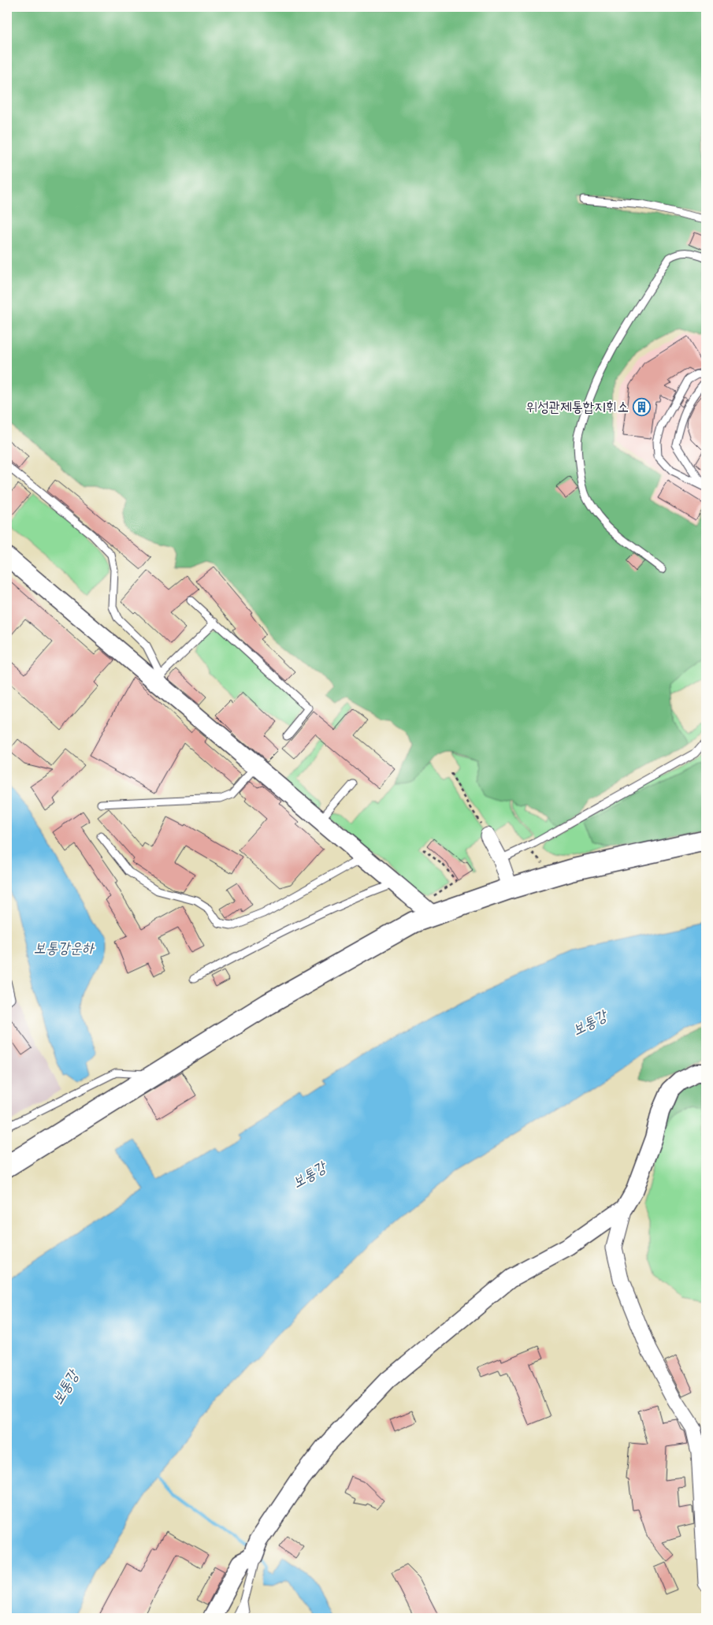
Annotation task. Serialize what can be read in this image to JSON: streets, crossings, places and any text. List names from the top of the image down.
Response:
{
  "water": ["보통강운하", "보통강"],
  "places": {
    "building": ["위성관제통합지휘소"]
  }
}
